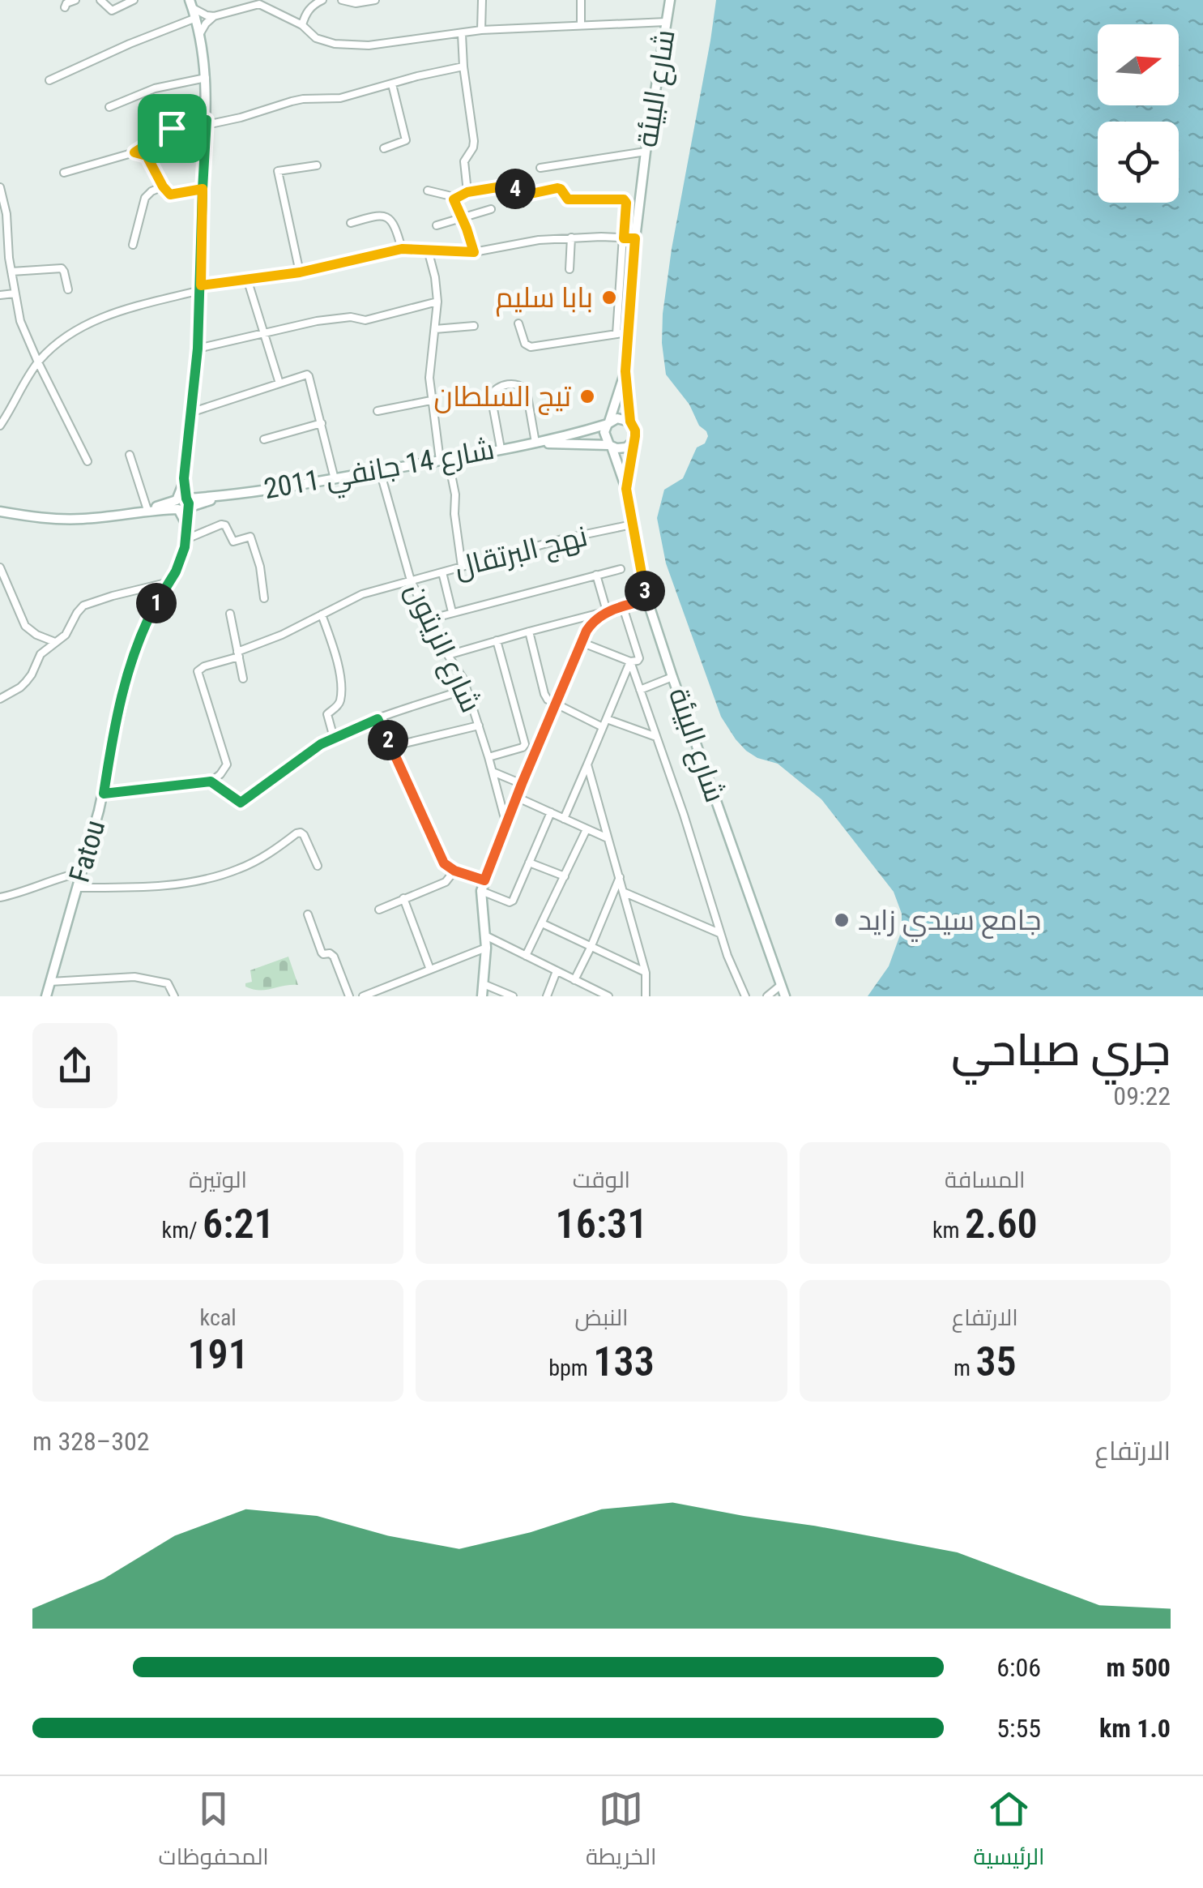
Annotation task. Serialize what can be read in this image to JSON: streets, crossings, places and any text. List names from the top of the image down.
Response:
{
  "streets": {
    "main road": ["شارع البيئة", "شارع 14 جانفي 2011", "Fatou"],
    "street": ["نهج البرتقال", "شارع الزيتون"]
  },
  "crossings": [
    ["شارع البيئة", "شارع 14 جانفي 2011"],
    ["شارع البيئة", "نهج البرتقال"],
    ["شارع 14 جانفي 2011", "شارع الزيتون"],
    ["شارع 14 جانفي 2011", "Fatou"],
    ["نهج البرتقال", "شارع الزيتون"]
  ],
  "places": ["بابا سليم", "تيج السلطان", "جامع سيدي زايد"],
  "north": "right",
  "page": {
    "pins": [
      "4",
      "3",
      "1",
      "2"
    ],
    "heading": ["جري صباحي", "09:22"],
    "stats": [
      ["المسافة", "2.60 km"],
      ["الوقت", "16:31"],
      ["الوتيرة", "6:21 /km"],
      ["الارتفاع", "35 m"],
      ["النبض", "133 bpm"],
      ["kcal", "191"]
    ],
    "chart": ["الارتفاع", "302–328 m"],
    "list": [
      {
        "name": "500 m",
        "note": "6:06"
      },
      {
        "name": "1.0 km",
        "note": "5:55"
      }
    ],
    "tabs": ["الرئيسية", "الخريطة", "المحفوظات"]
  }
}
